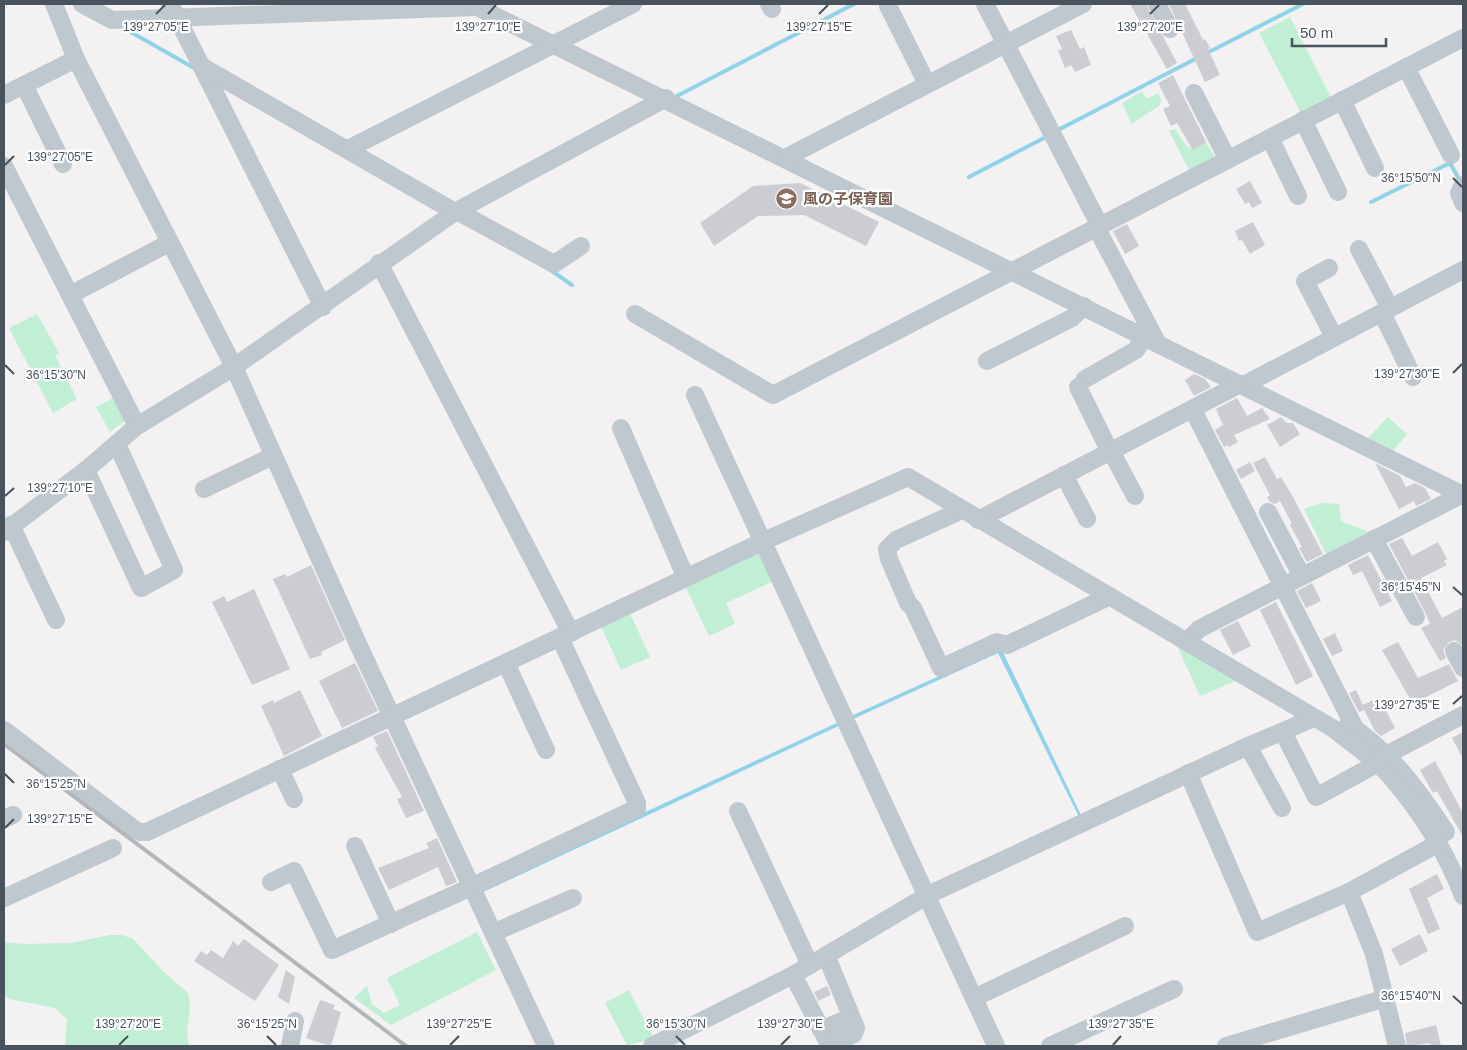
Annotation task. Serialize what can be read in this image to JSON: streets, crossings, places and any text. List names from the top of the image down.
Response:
{
  "places": {
    "school or university": ["風の子保育園"]
  },
  "scale_bar": "50 m",
  "coordinates": [
    "139°27'05\"E",
    "139°27'10\"E",
    "139°27'15\"E",
    "139°27'20\"E",
    "36°15'50\"N",
    "139°27'30\"E",
    "36°15'30\"N",
    "36°15'45\"N",
    "139°27'35\"E",
    "36°15'25\"N",
    "36°15'40\"N",
    "139°27'25\"E"
  ]
}
